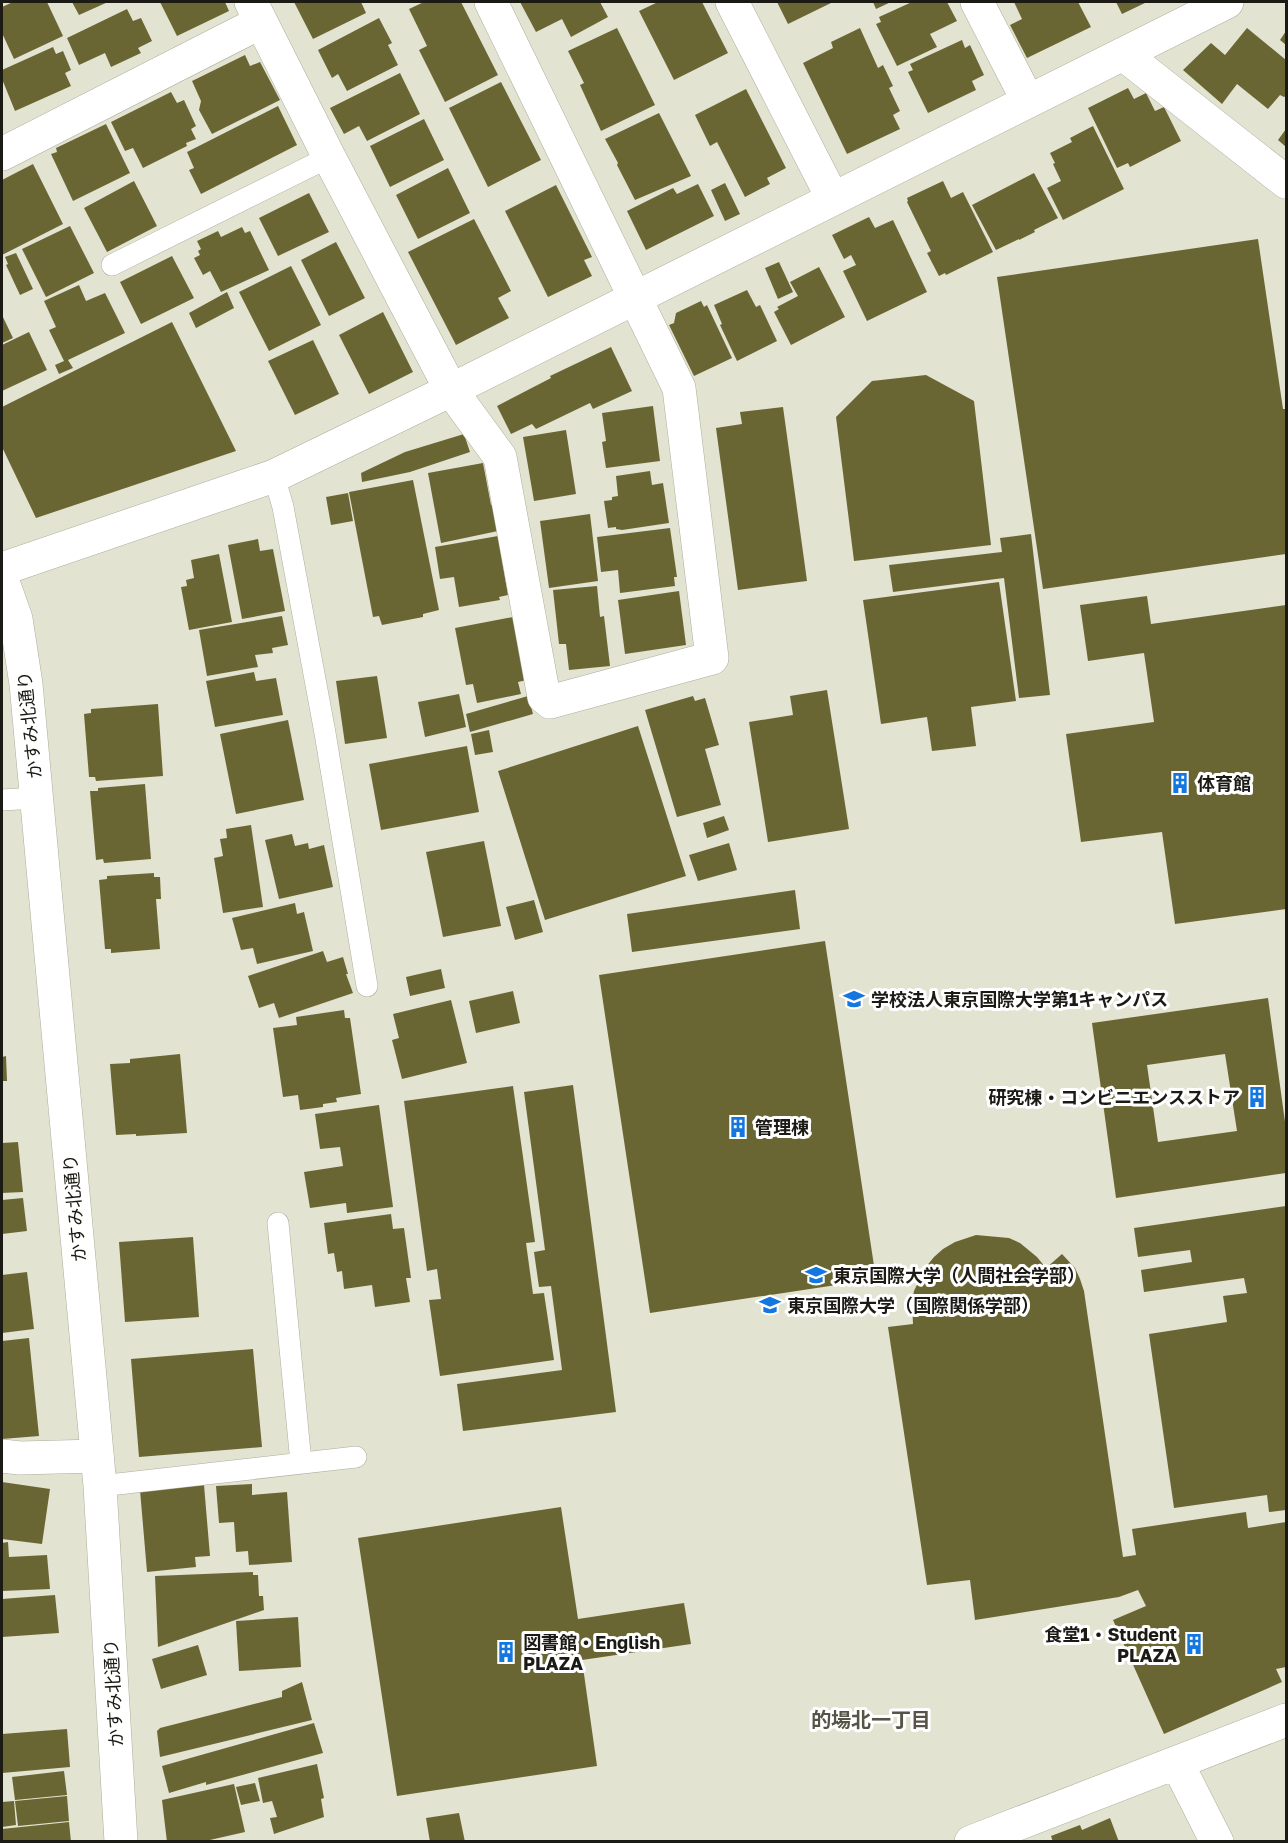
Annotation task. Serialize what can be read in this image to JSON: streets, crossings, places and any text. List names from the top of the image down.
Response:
{
  "streets": {
    "street": ["かすみ北通り"]
  },
  "districts": ["的場北一丁目"],
  "places": {
    "building": [
      "体育館",
      "研究棟・コンビニエンスストア",
      "管理棟",
      "食堂1・Student PLAZA",
      "図書館・English PLAZA"
    ],
    "school or university": ["学校法人東京国際大学第1キャンパス", "東京国際大学（人間社会学部）", "東京国際大学（国際関係学部）"]
  }
}
